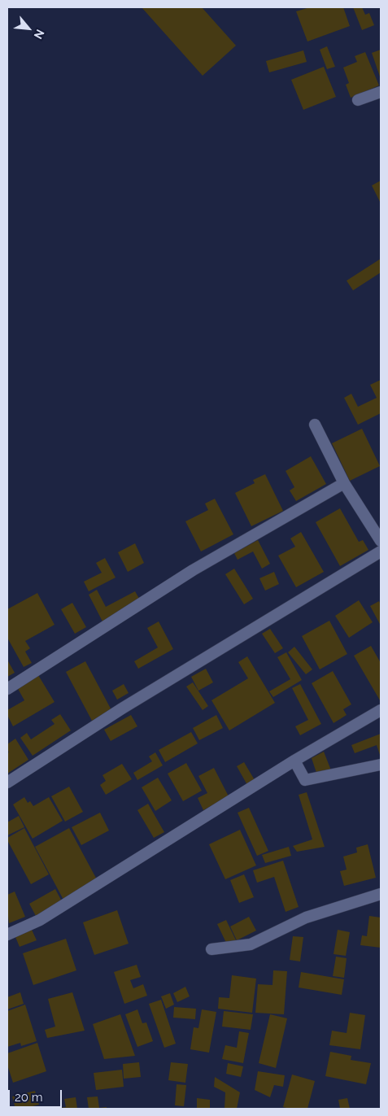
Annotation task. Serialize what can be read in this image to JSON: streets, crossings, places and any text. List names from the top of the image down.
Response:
{
  "scale_bar": "20 m",
  "north": "bottom right"
}
